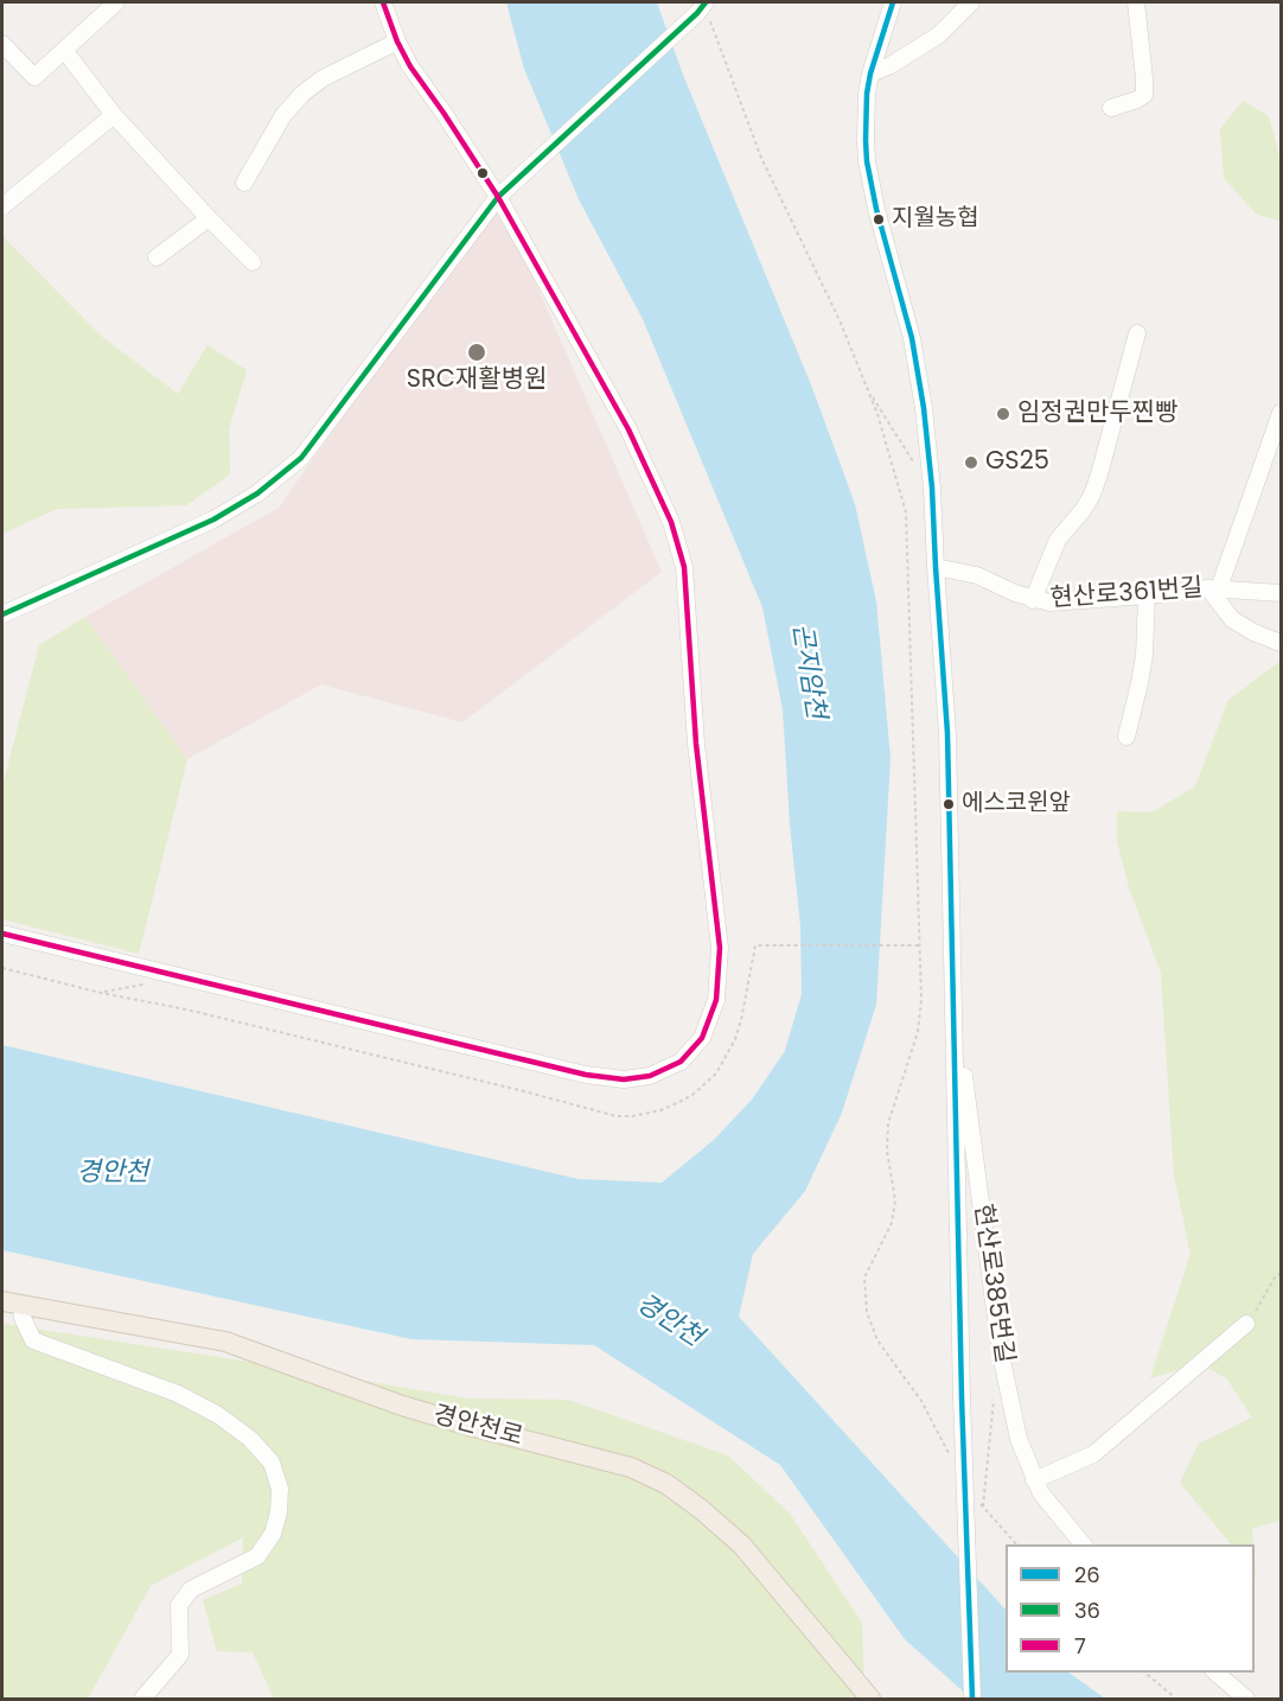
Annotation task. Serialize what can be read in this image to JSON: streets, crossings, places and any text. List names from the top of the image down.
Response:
{
  "streets": {
    "main road": ["경안천로"],
    "street": ["현산로361번길", "현산로385번길"]
  },
  "water": ["곤지암천", "경안천"],
  "places": [
    "지월농협",
    "SRC재활병원",
    "임정권만두찐빵",
    "GS25",
    "에스코윈앞"
  ],
  "lines": ["transit line 26", "transit line 36", "transit line 7"],
  "legend": ["26", "36", "7"]
}
